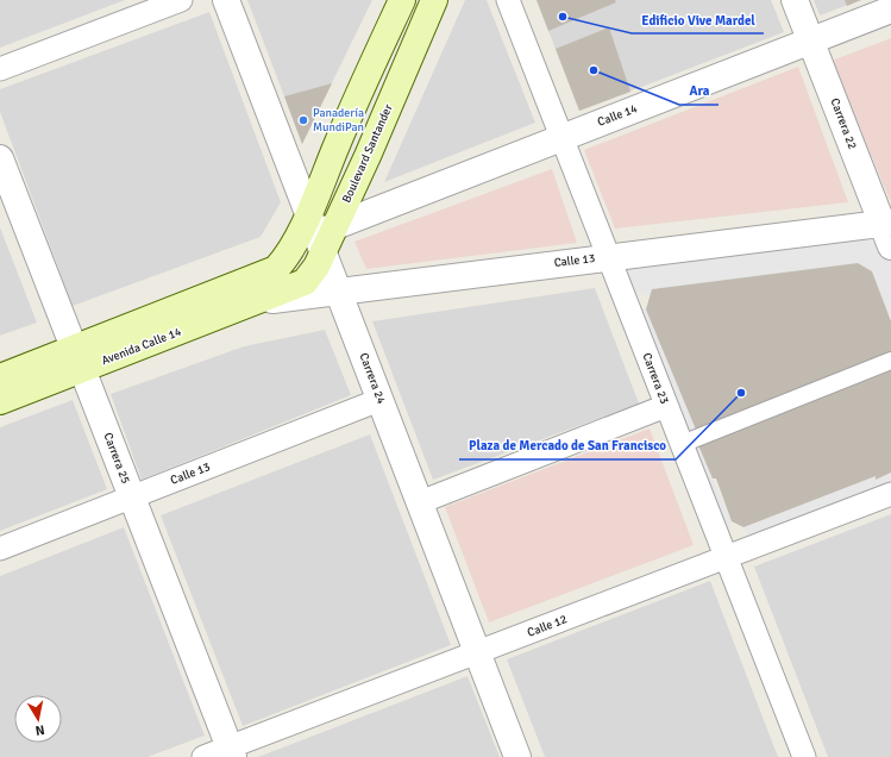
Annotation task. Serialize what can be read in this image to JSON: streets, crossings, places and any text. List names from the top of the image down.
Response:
{
  "streets": {
    "main road": ["Boulevard Santander", "Avenida Calle 14"],
    "street": [
      "Calle 14",
      "Carrera 22",
      "Calle 13",
      "Carrera 24",
      "Carrera 23",
      "Carrera 25",
      "Calle 12"
    ]
  },
  "crossings": [
    ["Calle 14", "Carrera 22"],
    ["Calle 14", "Boulevard Santander"],
    ["Calle 14", "Carrera 24"],
    ["Calle 14", "Carrera 23"],
    ["Carrera 22", "Calle 13"],
    ["Boulevard Santander", "Avenida Calle 14"],
    ["Boulevard Santander", "Carrera 24"],
    ["Calle 13", "Avenida Calle 14"],
    ["Calle 13", "Carrera 24"],
    ["Calle 13", "Carrera 23"],
    ["Calle 13", "Carrera 25"],
    ["Avenida Calle 14", "Carrera 25"],
    ["Carrera 24", "Calle 12"],
    ["Carrera 23", "Calle 12"],
    ["Carrera 25", "Calle 12"]
  ],
  "places": [
    "Edificio Vive Mardel",
    "Ara",
    "Panadería MundiPan",
    "Plaza de Mercado de San Francisco"
  ],
  "north": "bottom"
}
